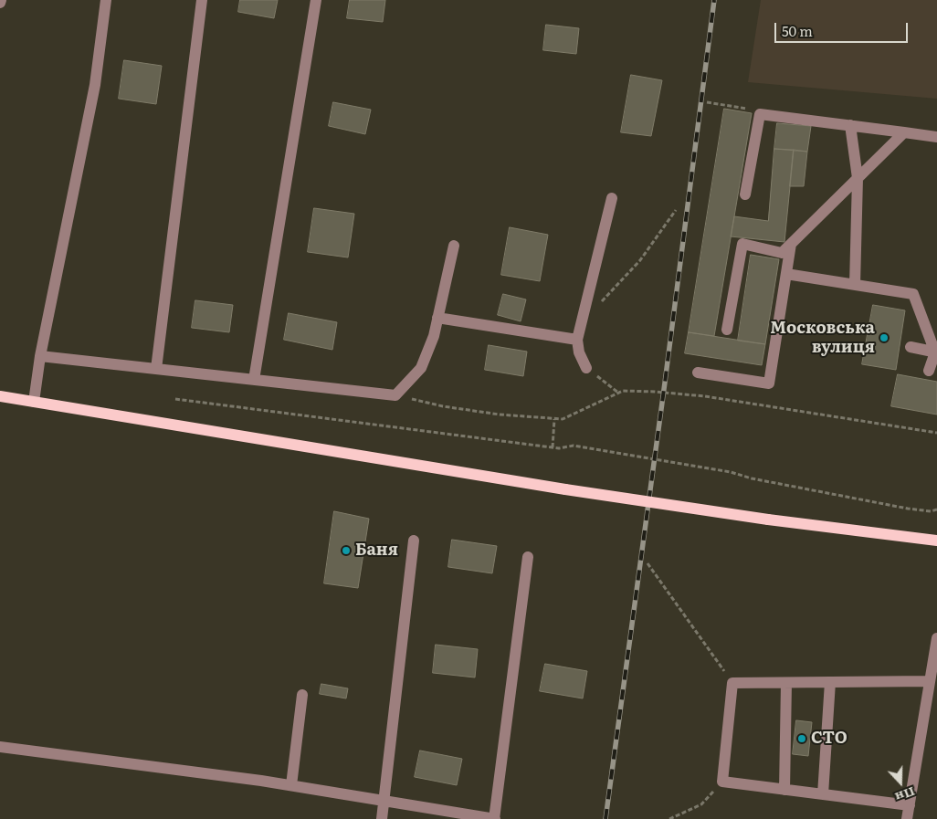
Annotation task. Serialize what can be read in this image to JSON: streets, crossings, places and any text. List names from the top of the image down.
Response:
{
  "places": ["Московська вулиця", "Баня", "СТО"],
  "scale_bar": "50 m",
  "north": "bottom"
}
